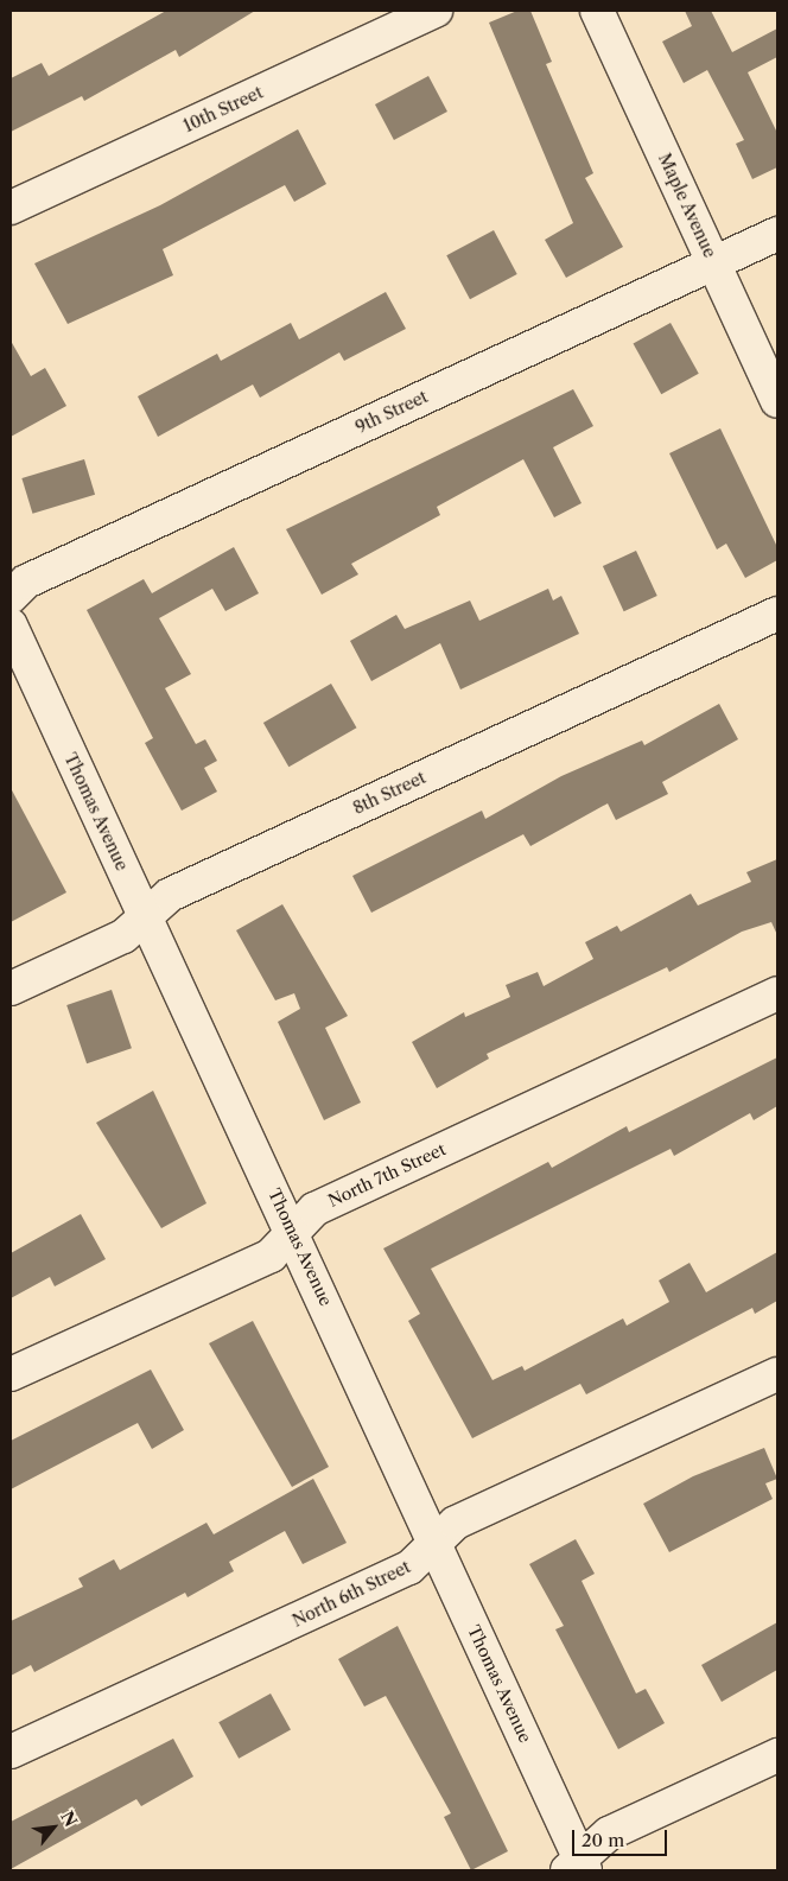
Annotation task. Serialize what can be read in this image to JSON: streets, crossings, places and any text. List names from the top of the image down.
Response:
{
  "streets": {
    "street": [
      "10th Street",
      "Maple Avenue",
      "9th Street",
      "8th Street",
      "Thomas Avenue",
      "North 7th Street",
      "North 6th Street"
    ]
  },
  "crossings": [
    ["Maple Avenue", "9th Street"],
    ["8th Street", "Thomas Avenue"],
    ["Thomas Avenue", "North 7th Street"],
    ["Thomas Avenue", "North 6th Street"]
  ],
  "scale_bar": "20 m",
  "north": "top right"
}
